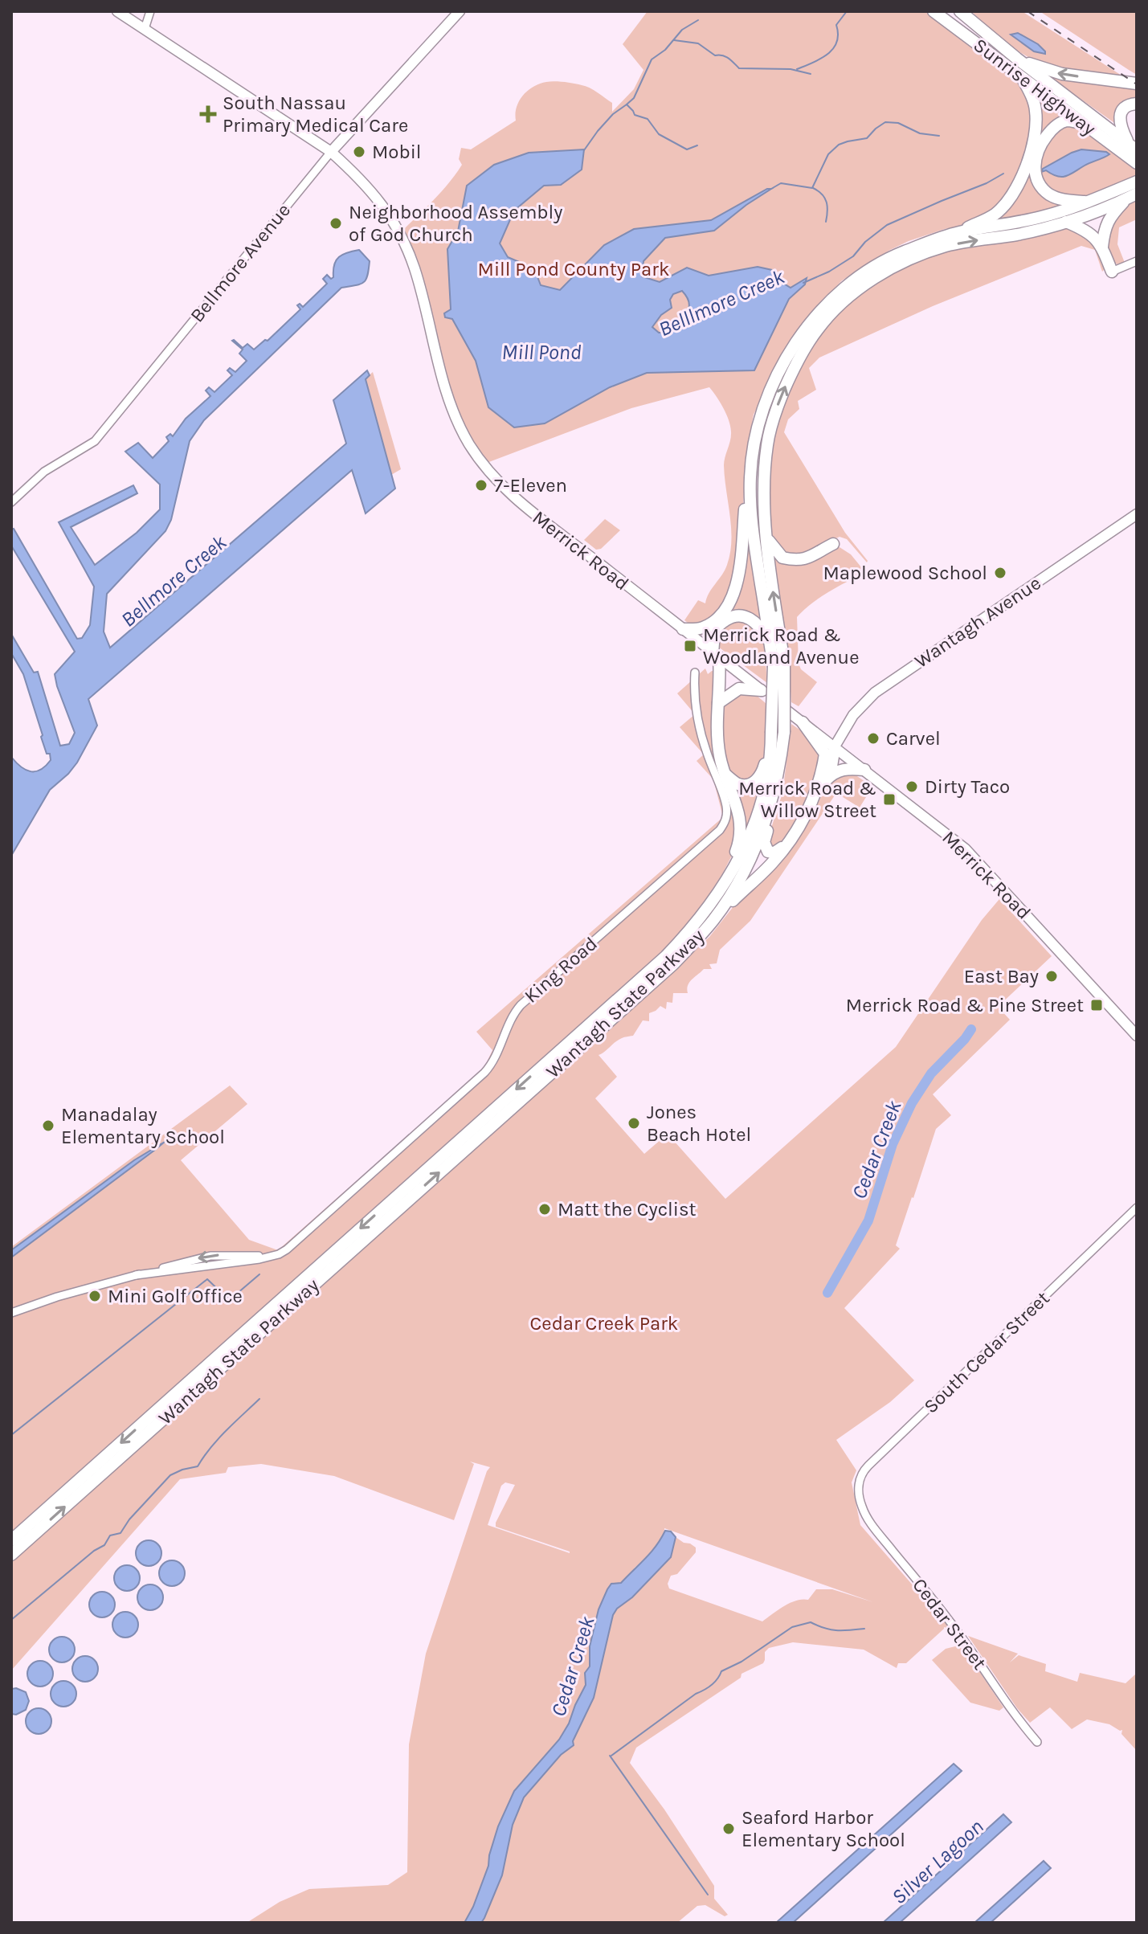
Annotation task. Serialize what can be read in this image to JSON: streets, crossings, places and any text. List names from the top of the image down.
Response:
{
  "streets": {
    "highway": ["Sunrise Highway", "Wantagh State Parkway"],
    "main road": ["Bellmore Avenue", "Merrick Road", "Wantagh Avenue"],
    "street": ["King Road", "South Cedar Street", "Cedar Street"]
  },
  "crossings": [
    ["Bellmore Avenue", "Merrick Road"],
    ["Merrick Road", "Wantagh Avenue"],
    ["South Cedar Street", "Cedar Street"]
  ],
  "water": [
    "Belllmore Creek",
    "Mill Pond",
    "Bellmore Creek",
    "Cedar Creek",
    "Silver Lagoon"
  ],
  "parks": ["Mill Pond County Park", "Cedar Creek Park"],
  "places": {
    "health": ["South Nassau Primary Medical Care"],
    "other": [
      "Mobil",
      "Neighborhood Assembly of God Church",
      "7-Eleven",
      "Maplewood School",
      "Carvel",
      "Dirty Taco",
      "East Bay",
      "Jones Beach Hotel",
      "Manadalay Elementary School",
      "Matt the Cyclist",
      "Mini Golf Office",
      "Seaford Harbor Elementary School"
    ],
    "transit": ["Merrick Road & Woodland Avenue", "Merrick Road & Willow Street", "Merrick Road & Pine Street"]
  }
}
